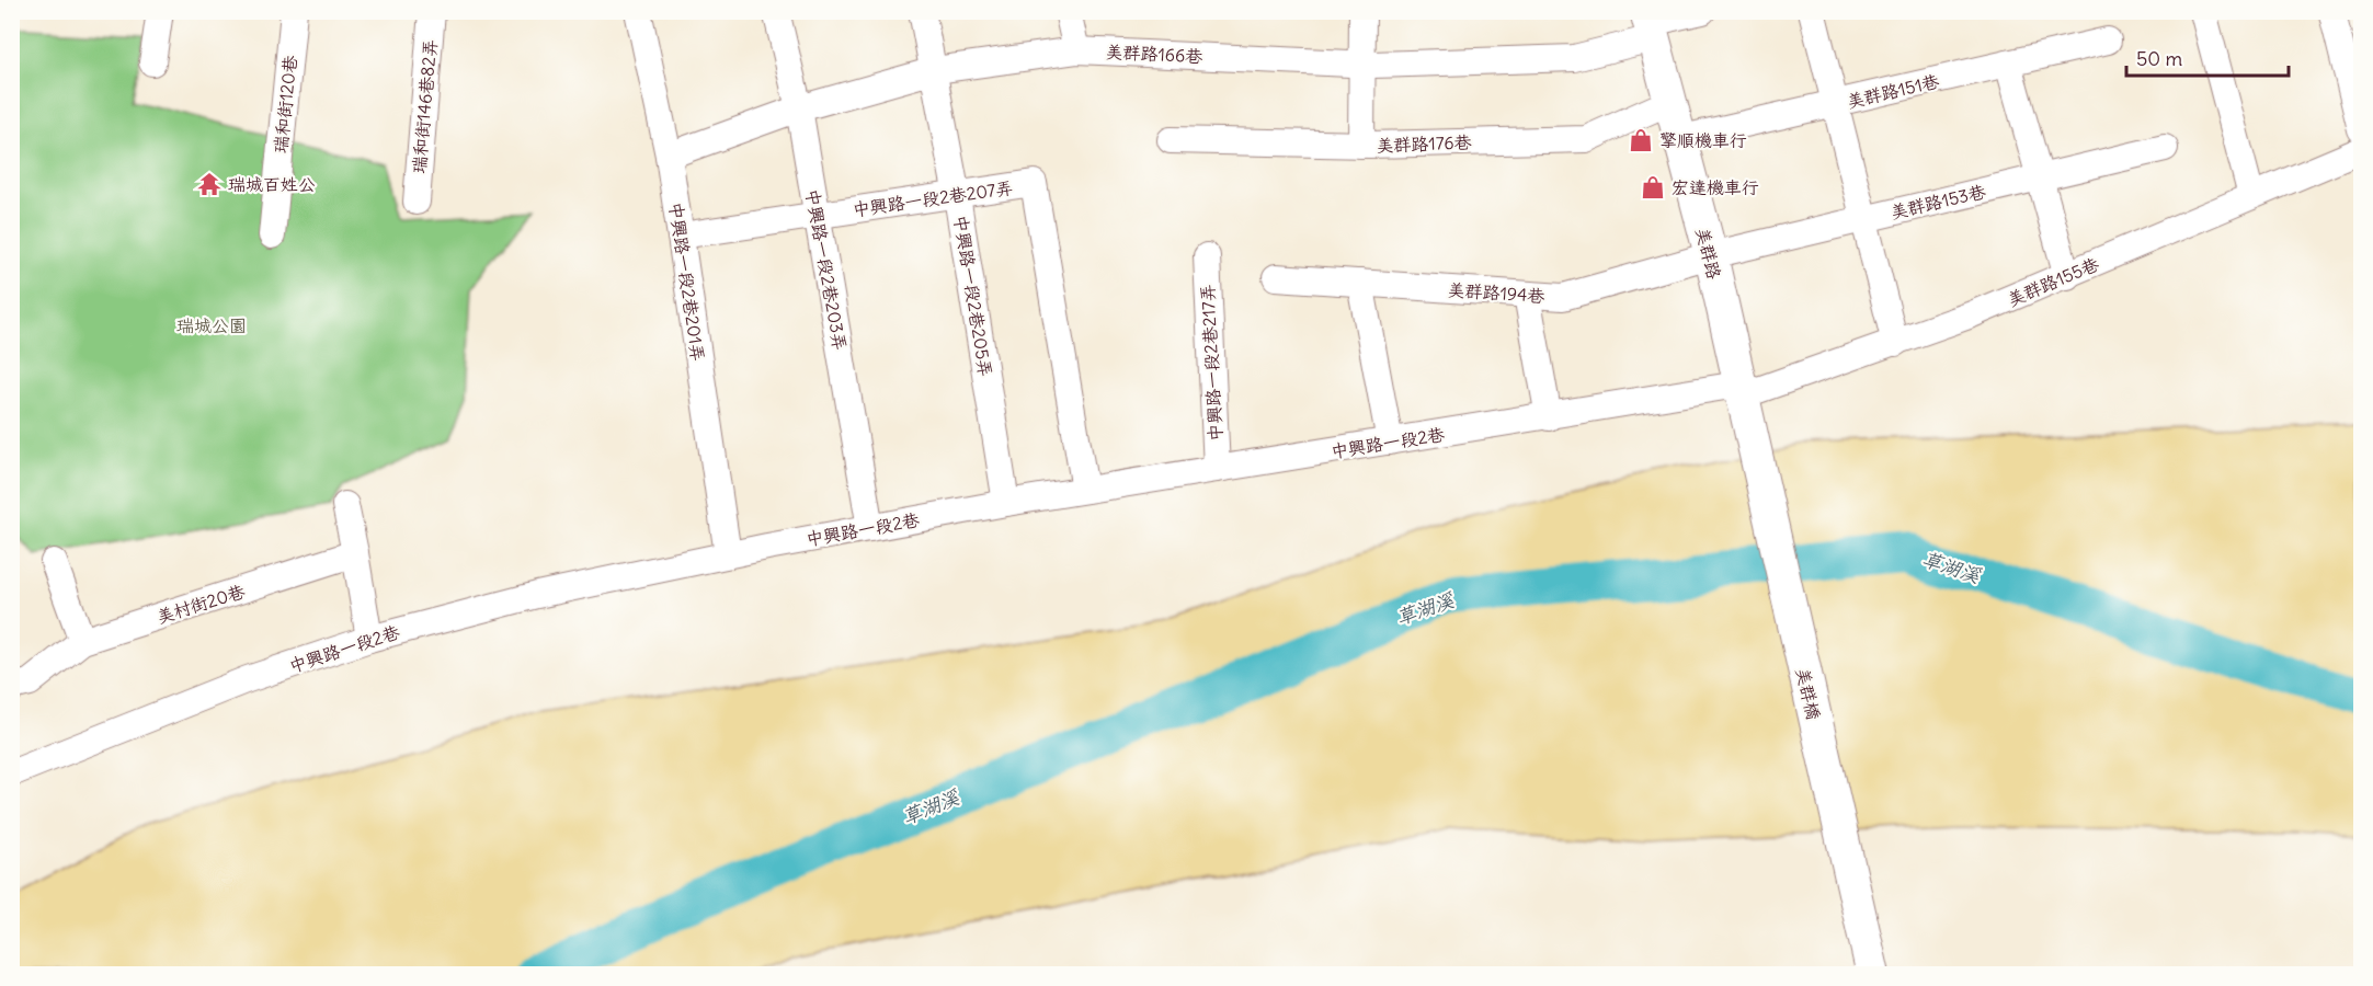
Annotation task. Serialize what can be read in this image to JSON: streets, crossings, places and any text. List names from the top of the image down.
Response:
{
  "streets": {
    "street": [
      "美群路166巷",
      "美群路151巷",
      "瑞和街120巷",
      "瑞和街146巷82弄",
      "美群路176巷",
      "中興路一段2巷207弄",
      "美群路153巷",
      "美群路",
      "中興路一段2巷203弄",
      "中興路一段2巷201弄",
      "美群路155巷",
      "美群路194巷",
      "中興路一段2巷205弄",
      "中興路一段2巷217弄",
      "中興路一段2巷",
      "美村街20巷",
      "美群橋"
    ]
  },
  "crossings": [
    ["美群路166巷", "美群路"],
    ["美群路166巷", "中興路一段2巷203弄"],
    ["美群路166巷", "中興路一段2巷201弄"],
    ["美群路166巷", "中興路一段2巷205弄"],
    ["美群路151巷", "美群路"],
    ["美群路176巷", "美群路"],
    ["中興路一段2巷207弄", "中興路一段2巷203弄"],
    ["中興路一段2巷207弄", "中興路一段2巷201弄"],
    ["中興路一段2巷207弄", "中興路一段2巷205弄"],
    ["中興路一段2巷207弄", "中興路一段2巷"],
    ["美群路153巷", "美群路"],
    ["美群路153巷", "美群路194巷"],
    ["美群路", "美群路155巷"],
    ["美群路", "美群路194巷"],
    ["美群路", "中興路一段2巷"],
    ["美群路", "美群橋"],
    ["中興路一段2巷203弄", "中興路一段2巷"],
    ["中興路一段2巷201弄", "中興路一段2巷"],
    ["美群路155巷", "中興路一段2巷"],
    ["中興路一段2巷205弄", "中興路一段2巷"],
    ["中興路一段2巷217弄", "中興路一段2巷"]
  ],
  "water": ["草湖溪"],
  "parks": ["瑞城公園"],
  "places": {
    "shop": ["擎順機車行", "宏達機車行"],
    "temple": ["瑞城百姓公"]
  },
  "scale_bar": "50 m"
}
